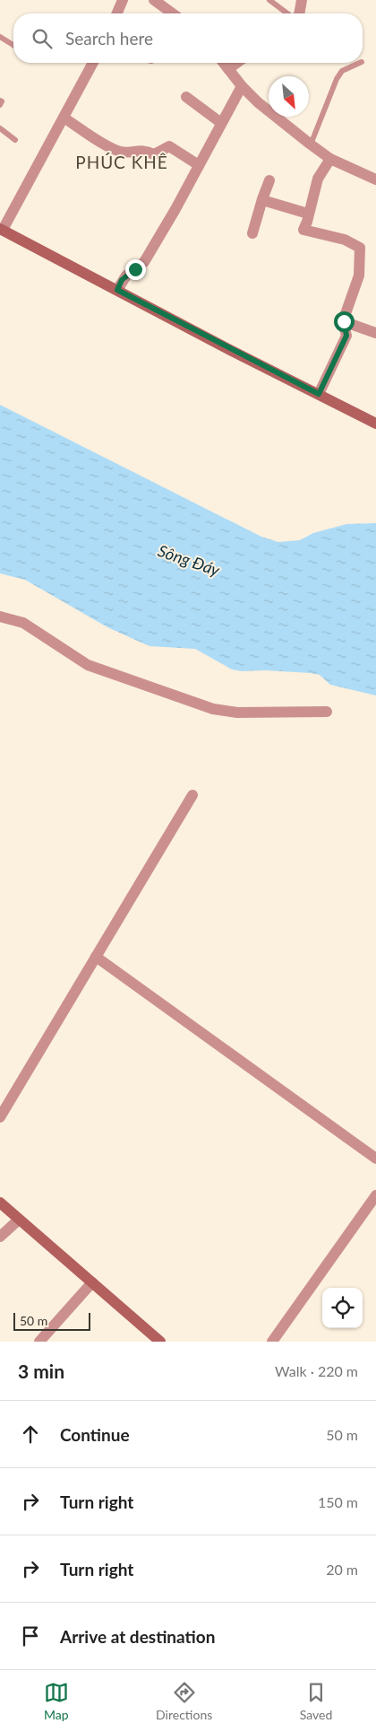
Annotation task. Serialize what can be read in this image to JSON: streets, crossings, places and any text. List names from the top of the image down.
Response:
{
  "districts": ["PHÚC KHÊ"],
  "water": ["Sông Đáy"],
  "scale_bar": "50 m",
  "north": "bottom right",
  "page": {
    "search": "Search here",
    "scale": "50 m",
    "heading": ["3 min", "Walk · 220 m"],
    "list": [
      ["Continue", "50 m"],
      ["Turn right", "150 m"],
      ["Turn right", "20 m"],
      "Arrive at destination"
    ],
    "nav": ["Map", "Directions", "Saved"]
  }
}
